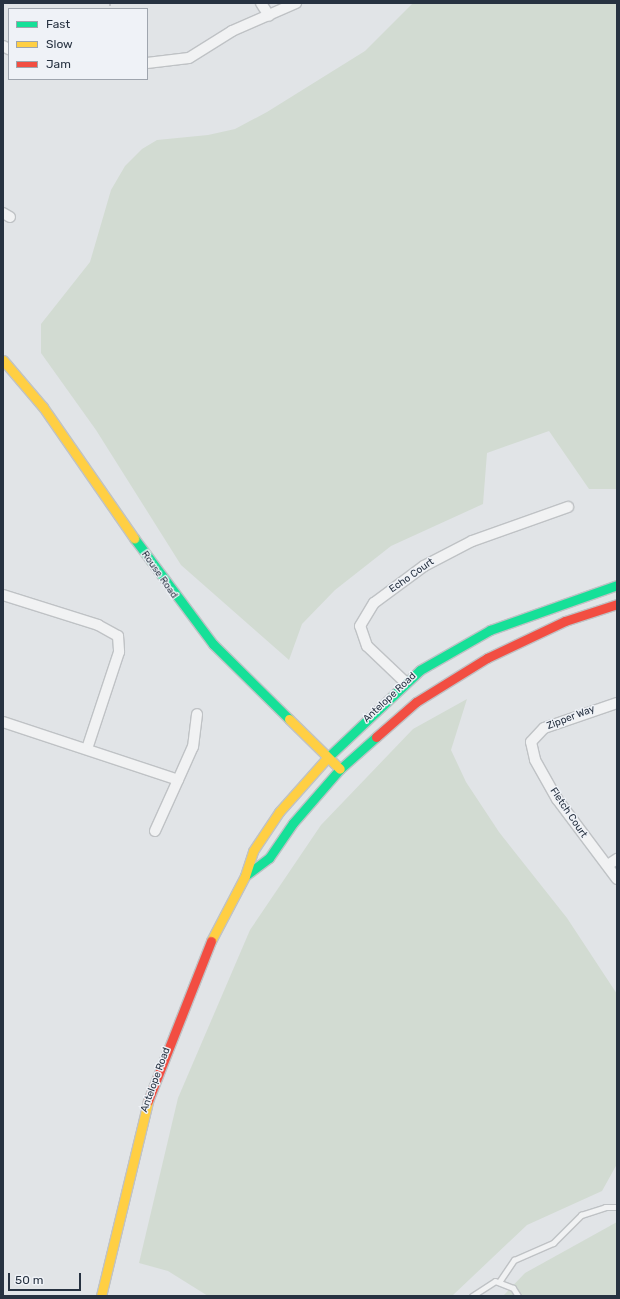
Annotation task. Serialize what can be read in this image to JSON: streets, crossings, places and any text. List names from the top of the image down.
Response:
{
  "streets": {
    "street": [
      "Rouse Road",
      "Echo Court",
      "Antelope Road",
      "Zipper Way",
      "Fletch Court"
    ]
  },
  "crossings": [
    ["Rouse Road", "Antelope Road"],
    ["Echo Court", "Antelope Road"],
    ["Zipper Way", "Fletch Court"]
  ],
  "legend": ["Fast", "Slow", "Jam"],
  "scale_bar": "50 m"
}
